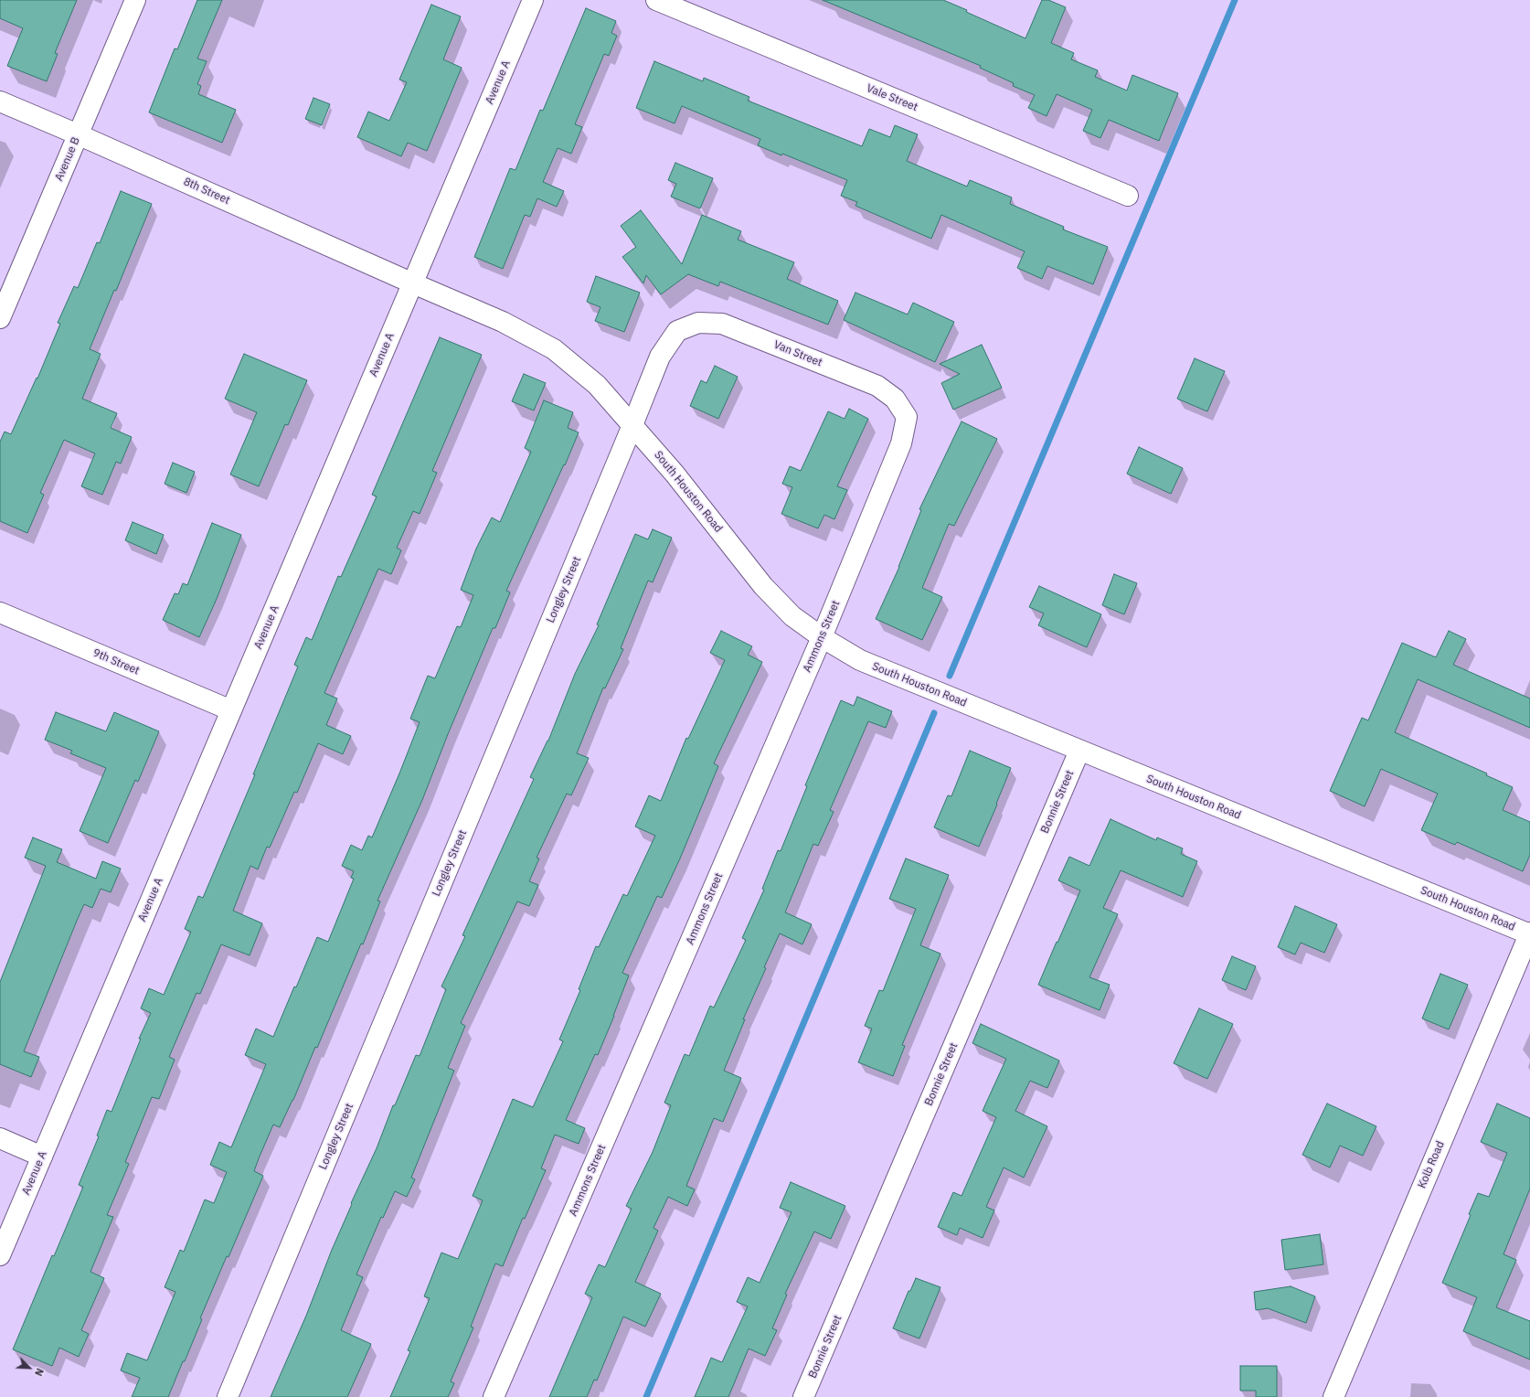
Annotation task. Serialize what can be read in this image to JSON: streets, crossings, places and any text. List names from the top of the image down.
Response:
{
  "streets": {
    "street": [
      "Avenue A",
      "Vale Street",
      "Avenue B",
      "8th Street",
      "Van Street",
      "South Houston Road",
      "Longley Street",
      "Ammons Street",
      "9th Street",
      "Bonnie Street",
      "Kolb Road"
    ]
  },
  "crossings": [
    ["Avenue A", "8th Street"],
    ["Avenue A", "South Houston Road"],
    ["Avenue A", "9th Street"],
    ["Avenue B", "8th Street"],
    ["8th Street", "South Houston Road"],
    ["Van Street", "Longley Street"],
    ["Van Street", "Ammons Street"],
    ["South Houston Road", "Longley Street"],
    ["South Houston Road", "Ammons Street"],
    ["South Houston Road", "Bonnie Street"],
    ["South Houston Road", "Kolb Road"]
  ],
  "north": "bottom right"
}
